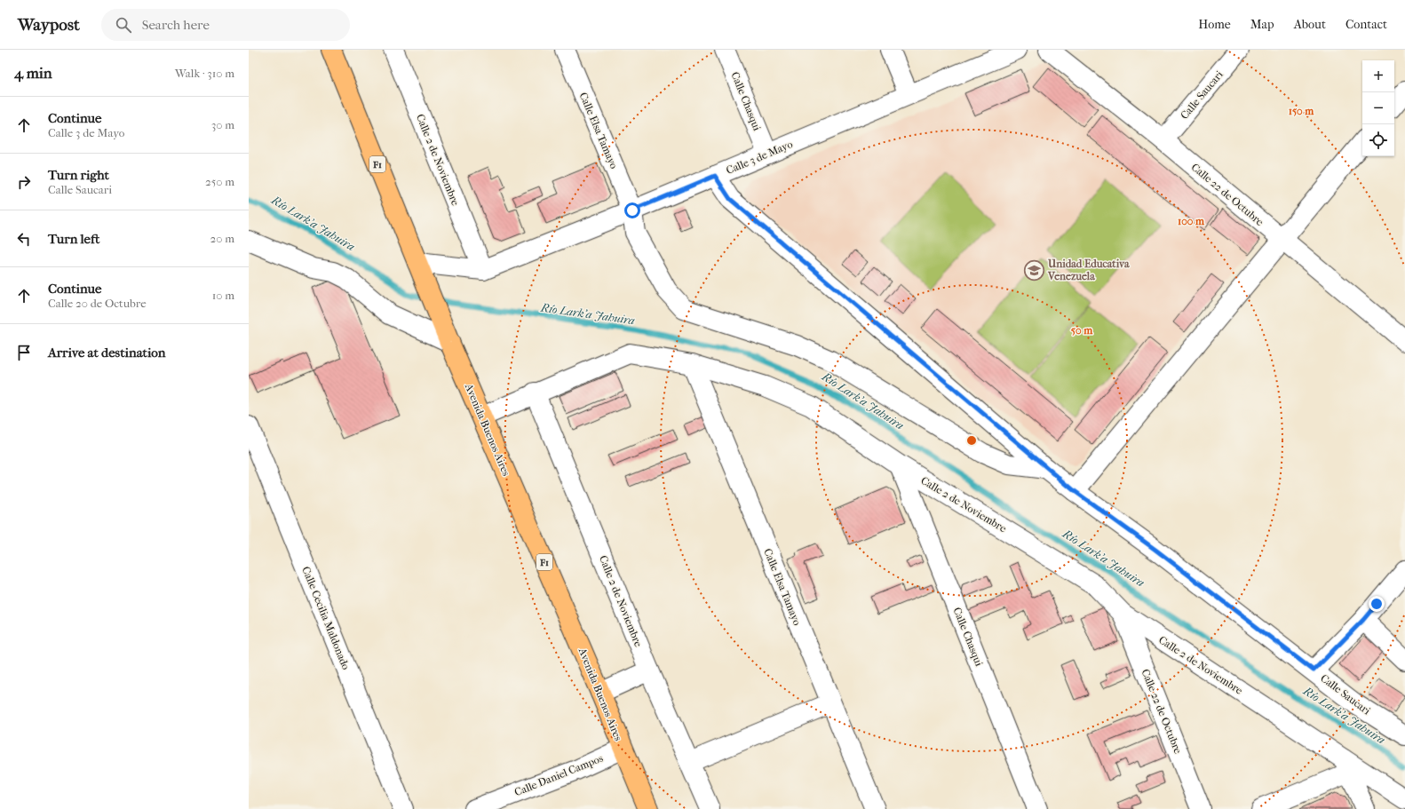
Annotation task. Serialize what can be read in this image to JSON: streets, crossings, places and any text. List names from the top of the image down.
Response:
{
  "streets": {
    "highway": ["F1", "Avenida Buenos Aires"],
    "street": [
      "Calle Saucari",
      "Calle Chasqui",
      "Calle Elsa Tamayo",
      "Calle 3 de Mayo",
      "Calle 2 de Noviembre",
      "Calle 22 de Octubre",
      "Calle Cecilia Maldonado",
      "Calle Daniel Campos"
    ]
  },
  "crossings": [
    ["Calle Saucari", "Calle Elsa Tamayo"],
    ["Calle Saucari", "Calle 3 de Mayo"],
    ["Calle Saucari", "Calle 22 de Octubre"],
    ["Calle Chasqui", "Calle 3 de Mayo"],
    ["Calle Chasqui", "Calle 2 de Noviembre"],
    ["Calle Elsa Tamayo", "Calle 3 de Mayo"],
    ["Calle Elsa Tamayo", "Calle 2 de Noviembre"],
    ["Calle 3 de Mayo", "Calle 2 de Noviembre"],
    ["Calle 3 de Mayo", "Avenida Buenos Aires"],
    ["Calle 2 de Noviembre", "Calle 22 de Octubre"],
    ["Calle 2 de Noviembre", "Avenida Buenos Aires"],
    ["Avenida Buenos Aires", "Calle Daniel Campos"]
  ],
  "water": ["Río Lark’a Jahuira"],
  "places": {
    "school or university": ["Unidad Educativa Venezuela"]
  },
  "page": {
    "header": "Waypost",
    "search": "Search here",
    "nav": [
      "Home",
      "Map",
      "About",
      "Contact"
    ],
    "heading": ["4 min", "Walk · 310 m"],
    "map_buttons": ["+", "−"],
    "list": [
      ["Continue", "Calle 3 de Mayo", "30 m"],
      ["Turn right", "Calle Saucari", "250 m"],
      ["Turn left", "20 m"],
      ["Continue", "Calle 20 de Octubre", "10 m"],
      "Arrive at destination"
    ]
  },
  "rings": ["150 m", "100 m", "50 m"]
}
